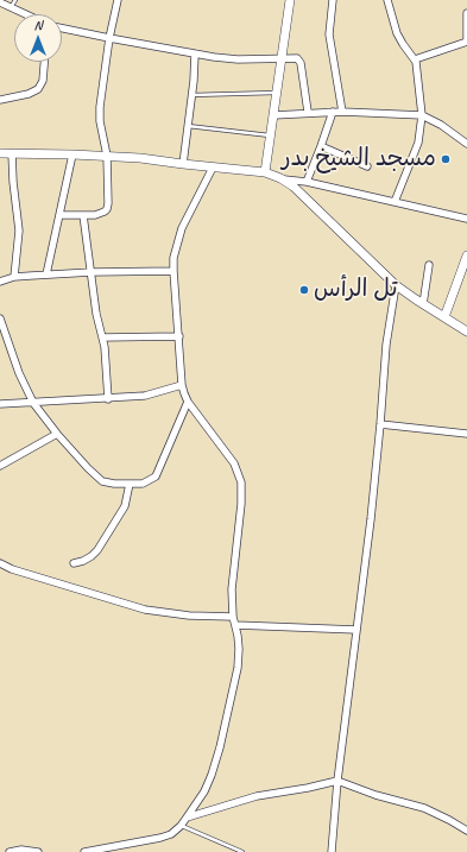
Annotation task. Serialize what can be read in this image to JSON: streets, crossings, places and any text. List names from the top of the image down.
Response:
{
  "places": ["مسجد الشيخ بدر", "تل الرأس"],
  "north": "top"
}
